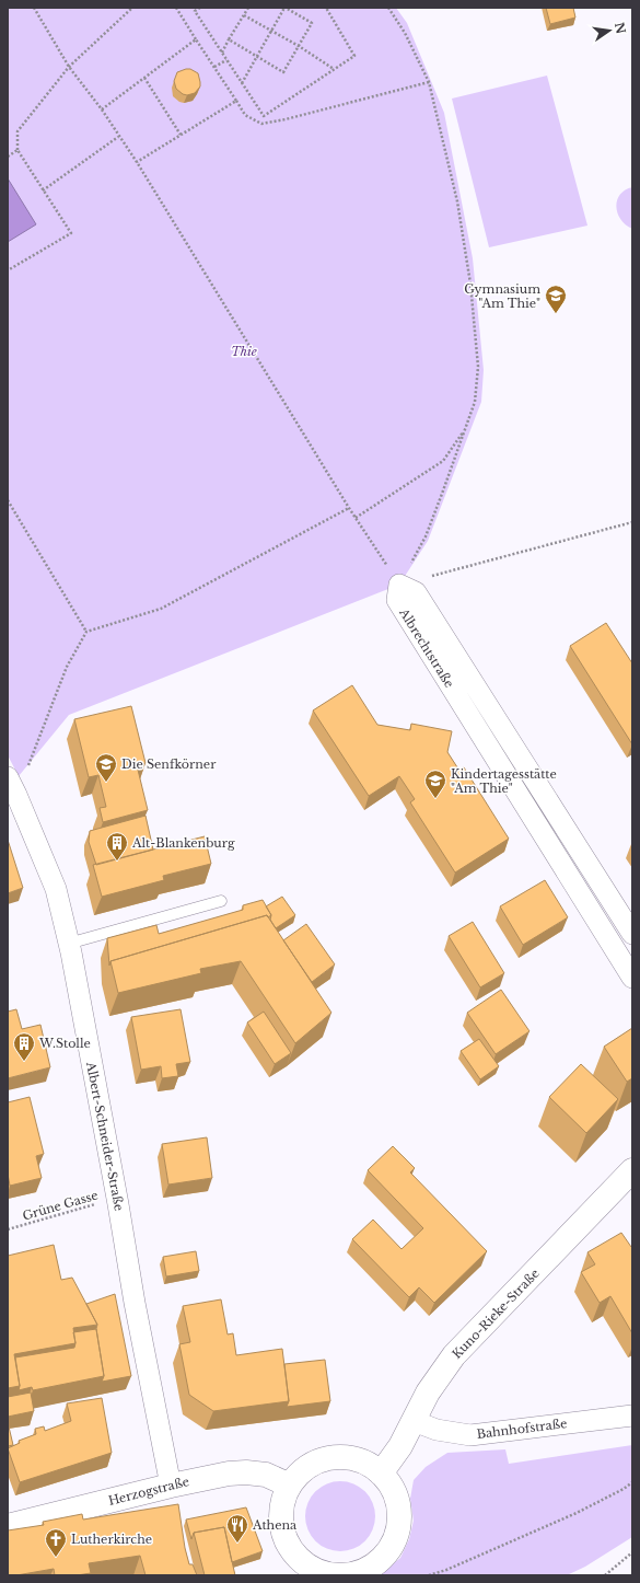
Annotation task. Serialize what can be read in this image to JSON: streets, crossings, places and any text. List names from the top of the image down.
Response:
{
  "streets": {
    "street": [
      "Albrechtstraße",
      "Albert-Schneider-Straße",
      "Kuno-Rieke-Straße",
      "Bahnhofstraße",
      "Herzogstraße"
    ],
    "path": ["Grüne Gasse"]
  },
  "crossings": [
    ["Albert-Schneider-Straße", "Grüne Gasse"],
    ["Albert-Schneider-Straße", "Herzogstraße"],
    ["Kuno-Rieke-Straße", "Bahnhofstraße"],
    ["Kuno-Rieke-Straße", "Herzogstraße"]
  ],
  "parks": ["Thie"],
  "places": {
    "school or university": ["Gymnasium \"Am Thie\"", "Die Senfkörner", "Kindertagesstätte \"Am Thie\""],
    "building": ["Alt-Blankenburg", "W.Stolle"],
    "restaurant": ["Athena"],
    "church": ["Lutherkirche"]
  },
  "north": "right"
}
